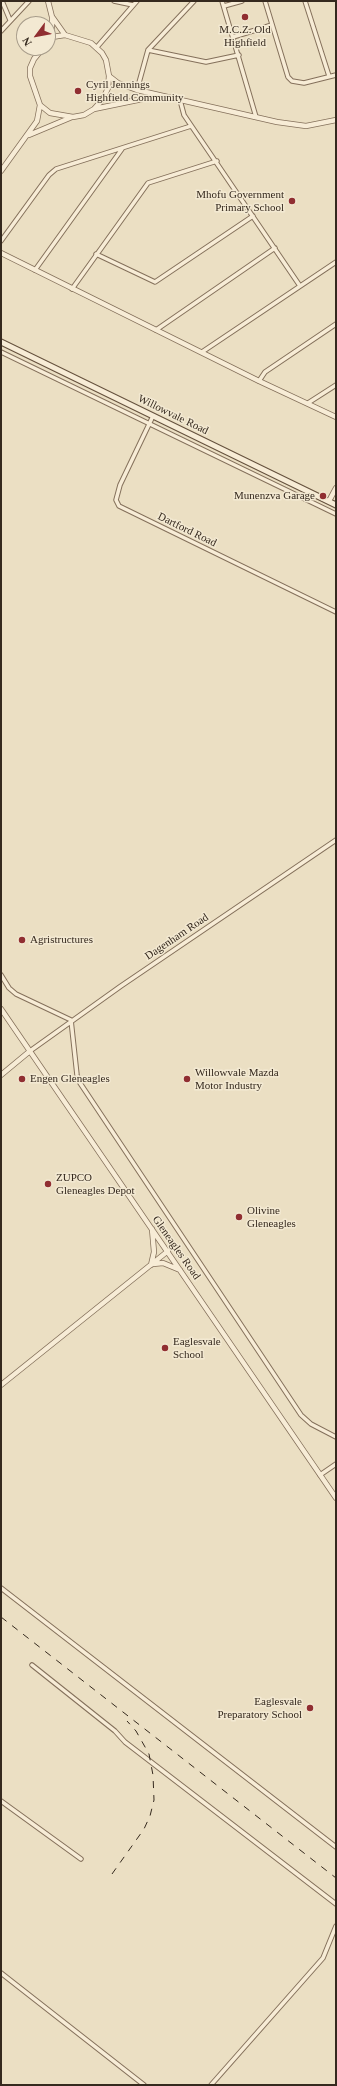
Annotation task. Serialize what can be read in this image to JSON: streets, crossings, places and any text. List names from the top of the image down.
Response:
{
  "streets": {
    "main road": ["Willowvale Road"],
    "street": ["Dartford Road", "Dagenham Road", "Gleneagles Road"]
  },
  "crossings": [
    ["Willowvale Road", "Dartford Road"],
    ["Dagenham Road", "Gleneagles Road"]
  ],
  "places": [
    "M.C.Z. Old Highfield",
    "Cyril Jennings Highfield Community",
    "Mhofu Government Primary School",
    "Munenzva Garage",
    "Agristructures",
    "Engen Gleneagles",
    "Willowvale Mazda Motor Industry",
    "ZUPCO Gleneagles Depot",
    "Olivine Gleneagles",
    "Eaglesvale School",
    "Eaglesvale Preparatory School"
  ],
  "north": "bottom left"
}
